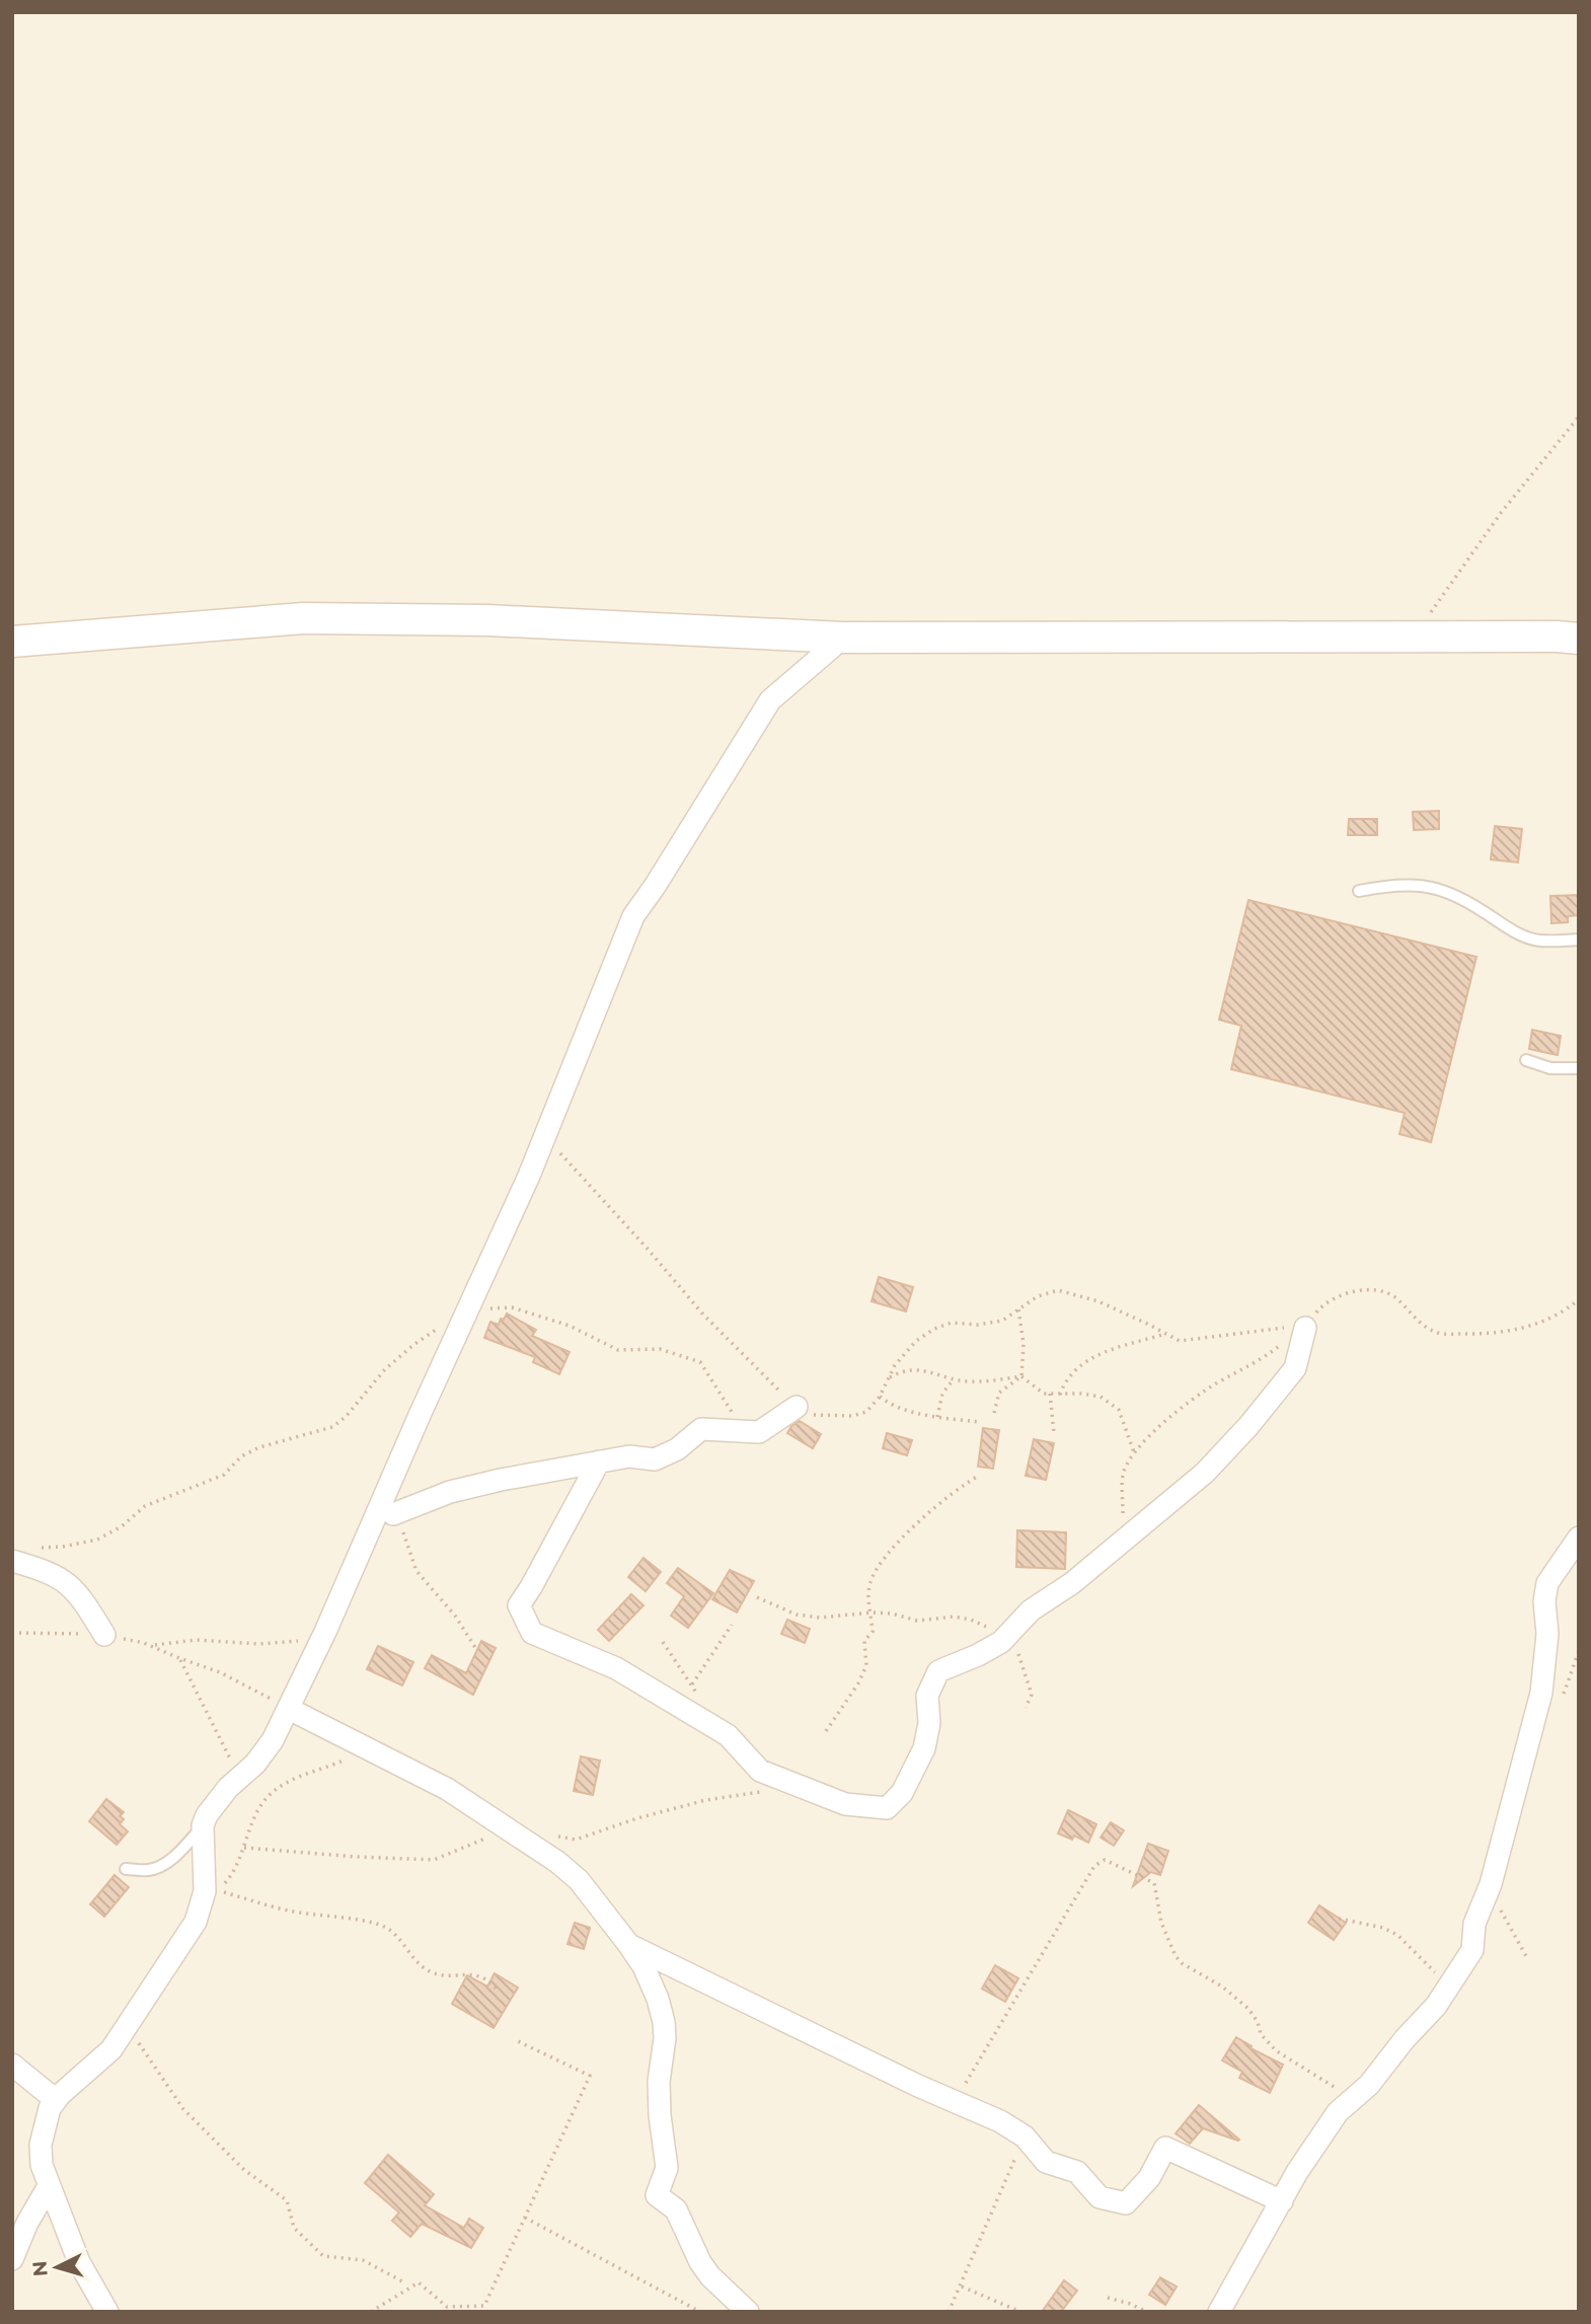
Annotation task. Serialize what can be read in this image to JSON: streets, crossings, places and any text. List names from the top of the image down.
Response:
{
  "north": "left"
}
